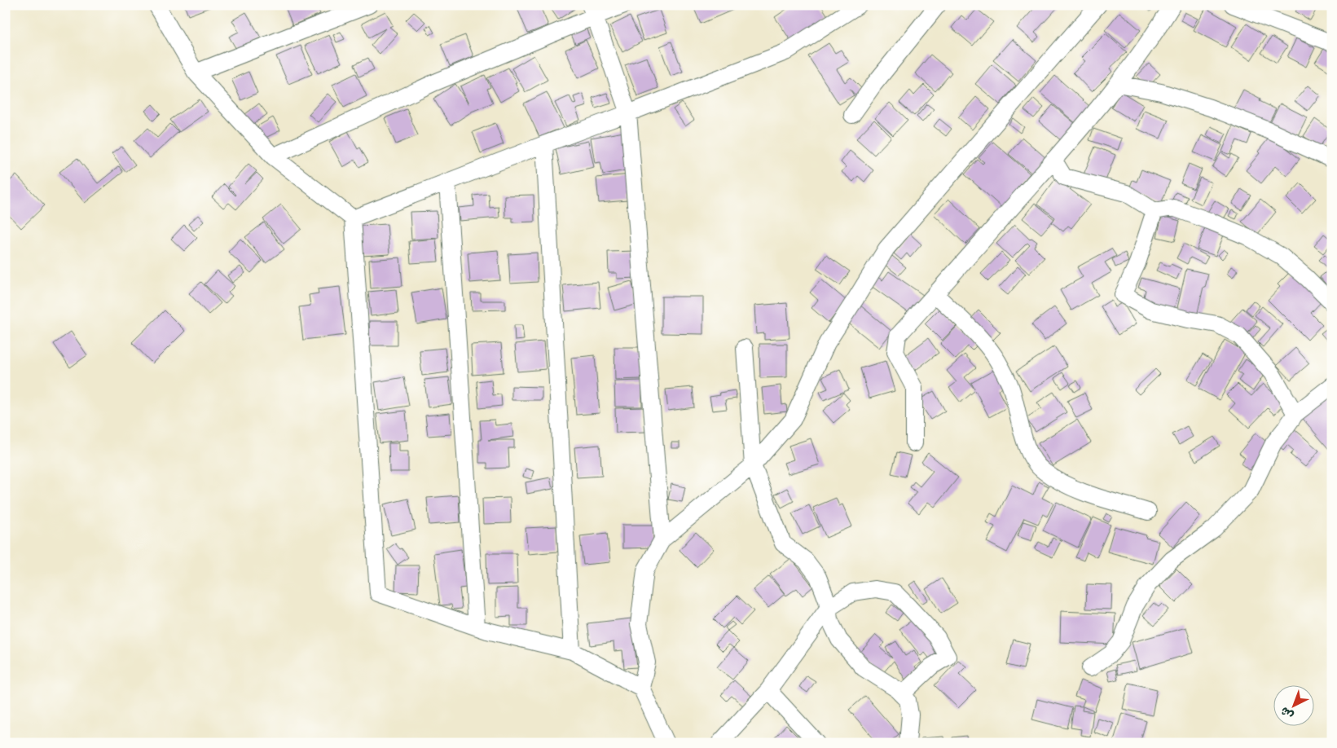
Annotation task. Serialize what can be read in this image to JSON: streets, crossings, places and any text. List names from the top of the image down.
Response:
{
  "north": "bottom left"
}
